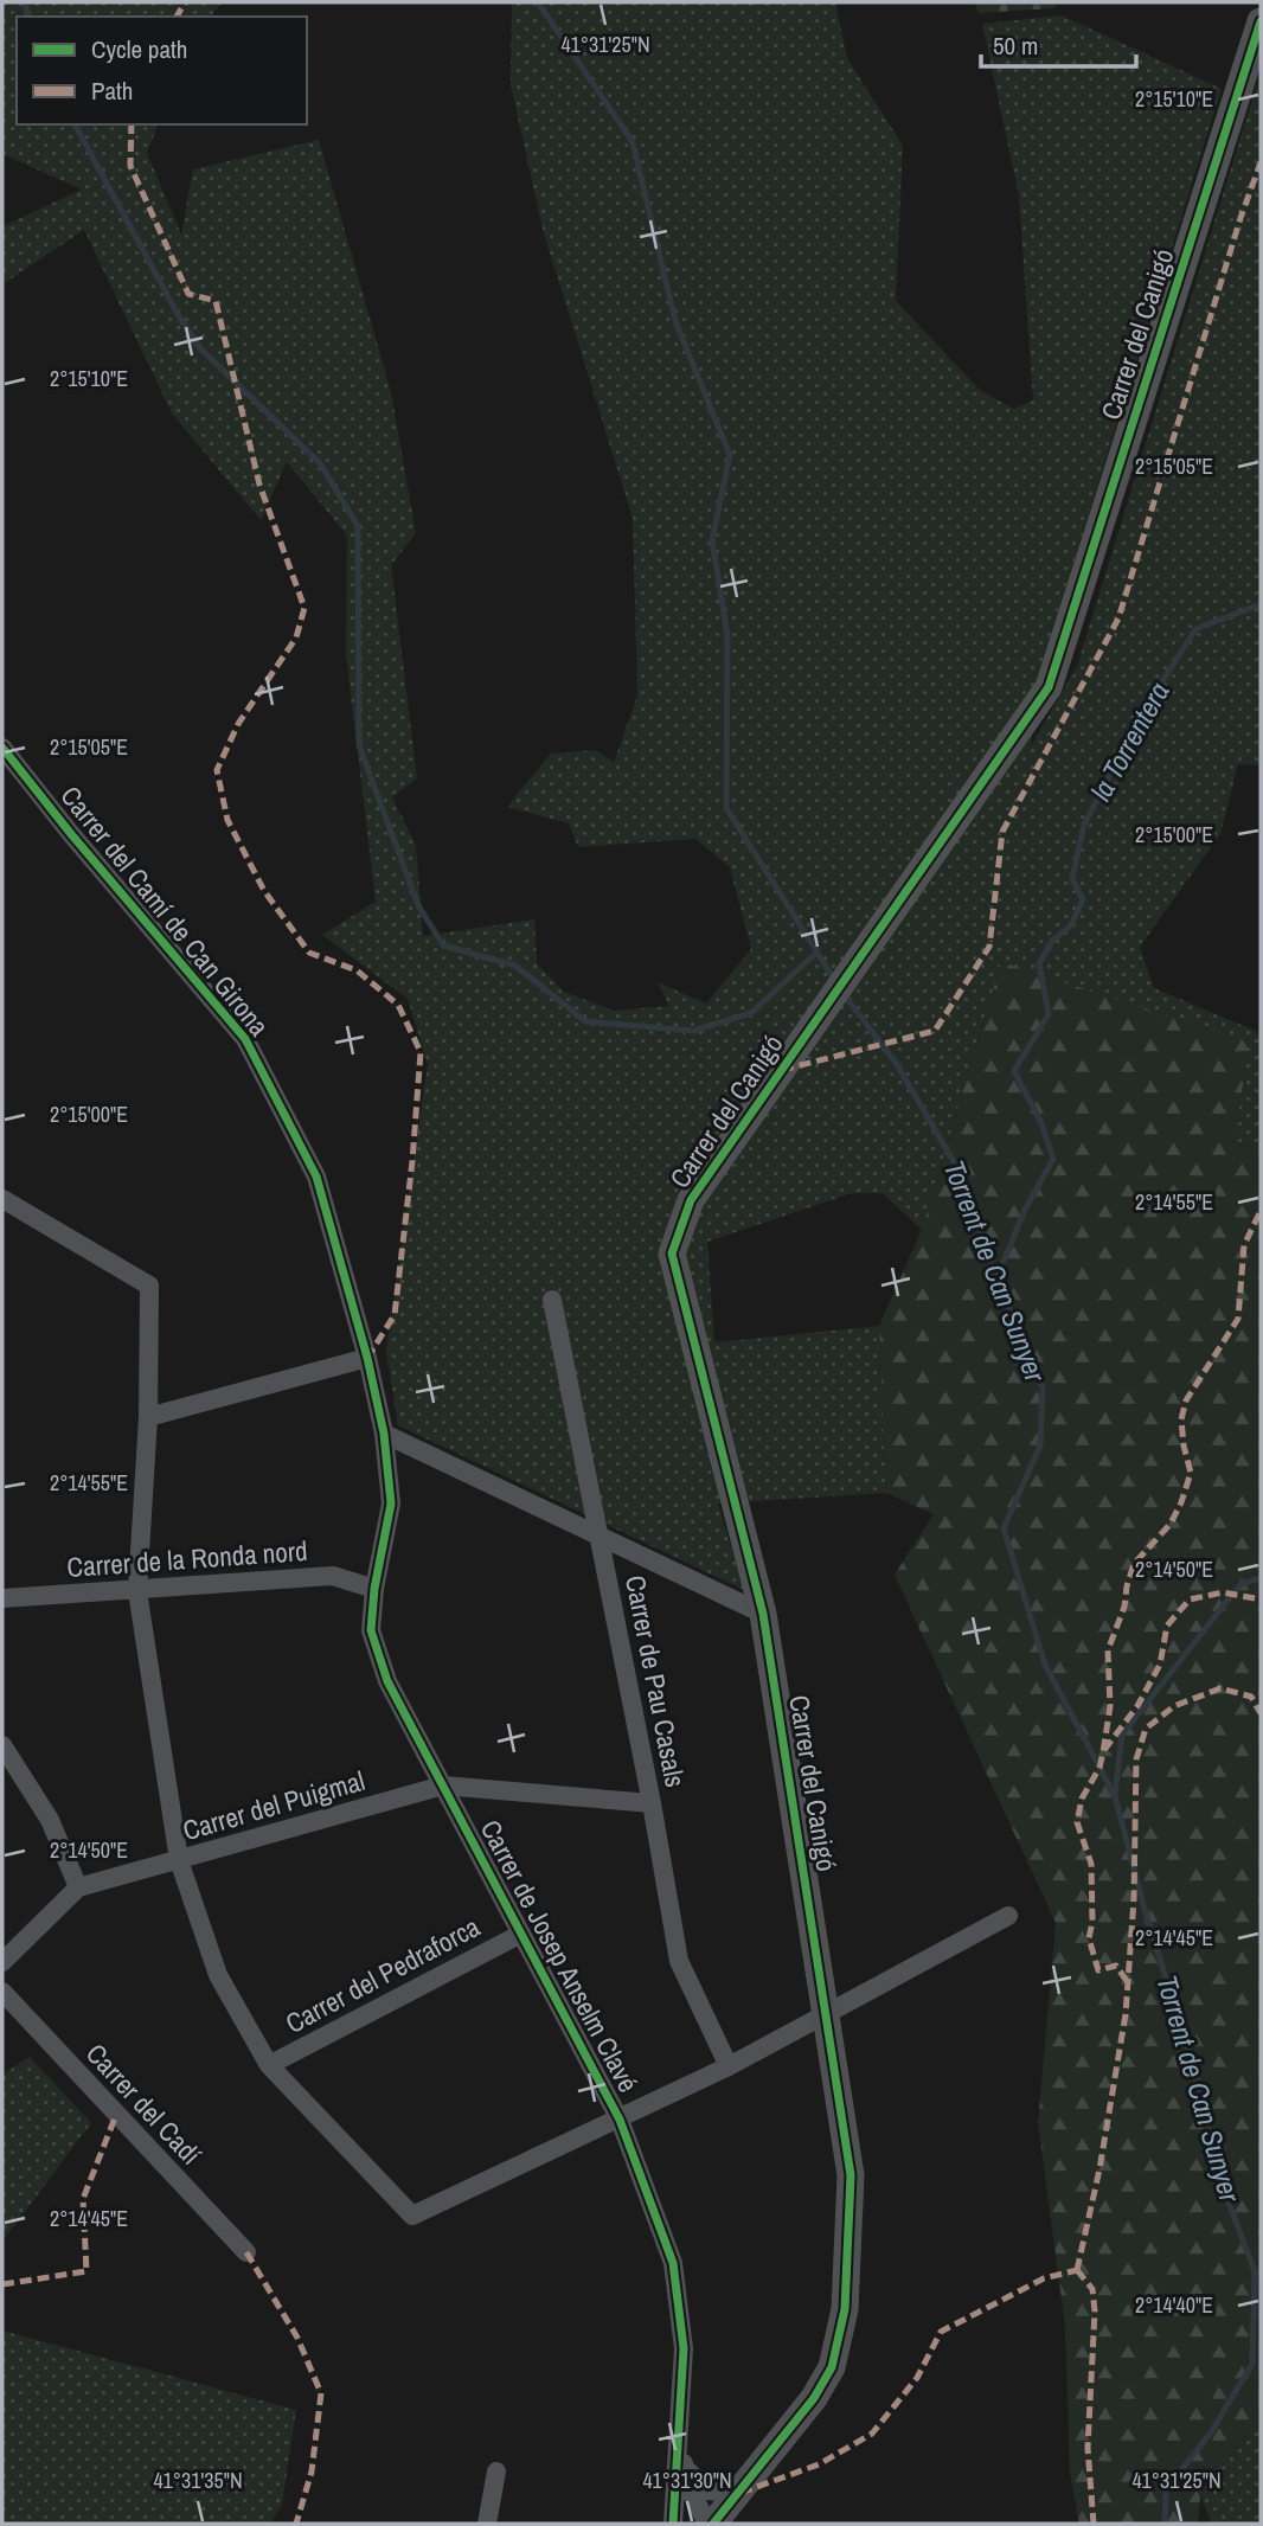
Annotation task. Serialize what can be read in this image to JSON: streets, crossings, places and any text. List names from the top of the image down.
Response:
{
  "streets": {
    "street": [
      "Carrer del Canigó",
      "Carrer del Camí de Can Girona",
      "Carrer de la Ronda nord",
      "Carrer de Pau Casals",
      "Carrer del Puigmal",
      "Carrer de Josep Anselm Clavé",
      "Carrer del Pedraforca",
      "Carrer del Cadí"
    ]
  },
  "crossings": [
    ["Carrer del Canigó", "Carrer de Josep Anselm Clavé"],
    ["Carrer del Camí de Can Girona", "Carrer de la Ronda nord"],
    ["Carrer del Camí de Can Girona", "Carrer de Josep Anselm Clavé"],
    ["Carrer de la Ronda nord", "Carrer de Josep Anselm Clavé"],
    ["Carrer del Puigmal", "Carrer de Josep Anselm Clavé"],
    ["Carrer de Josep Anselm Clavé", "Carrer del Pedraforca"]
  ],
  "water": ["la Torrentera", "Torrent de Can Sunyer"],
  "legend": ["Cycle path", "Path"],
  "scale_bar": "50 m",
  "coordinates": [
    "41°31'25\"N",
    "2°15'10\"E",
    "2°15'05\"E",
    "2°15'00\"E",
    "2°14'55\"E",
    "2°14'50\"E",
    "2°14'45\"E",
    "2°14'40\"E",
    "41°31'35\"N",
    "41°31'30\"N"
  ]
}
